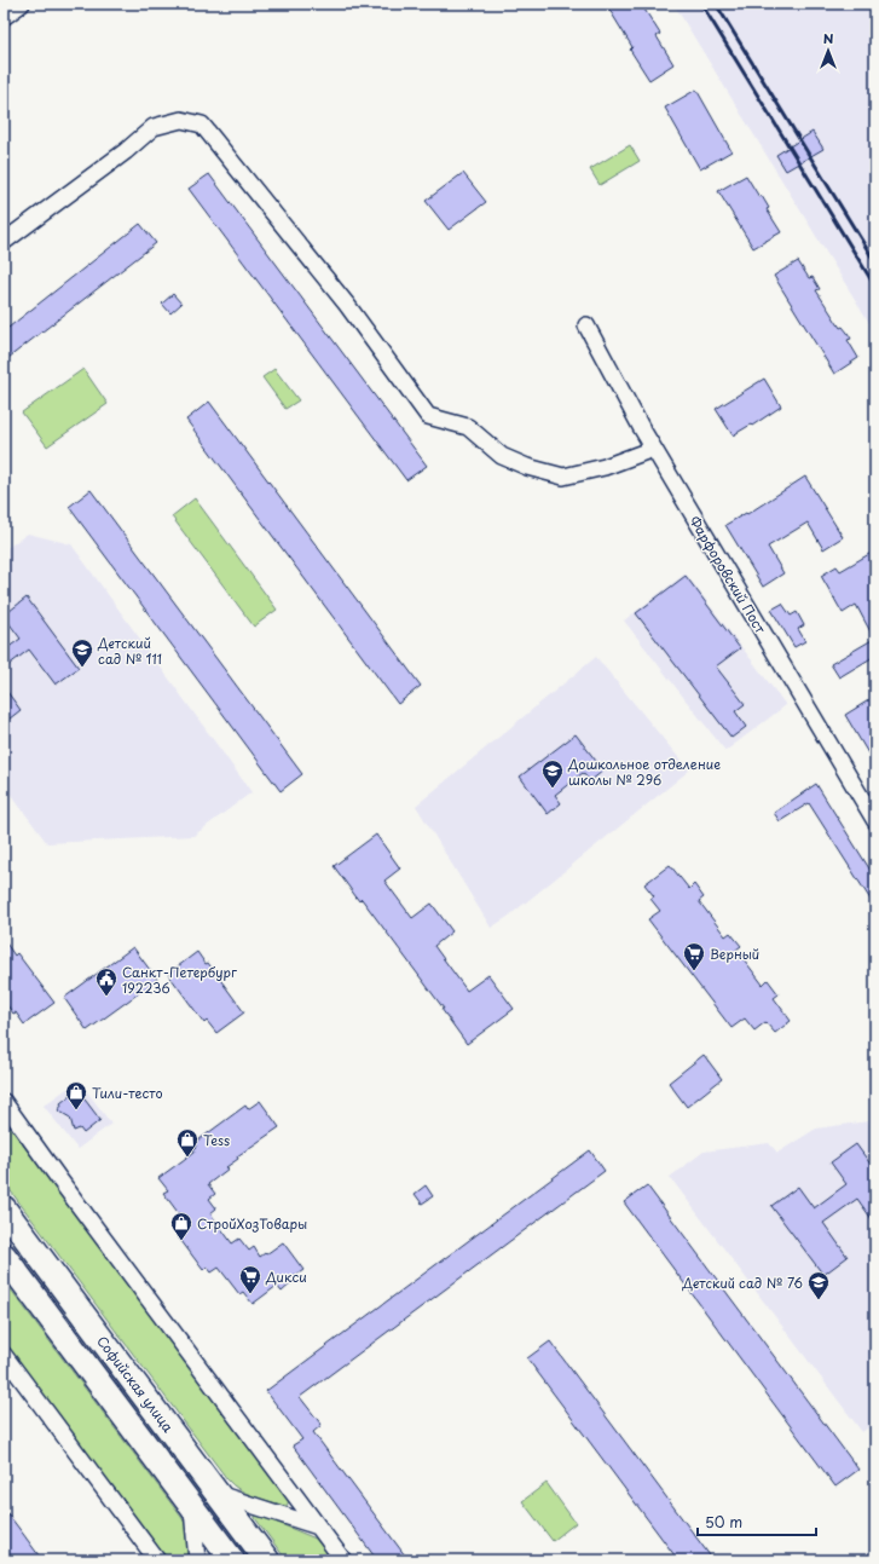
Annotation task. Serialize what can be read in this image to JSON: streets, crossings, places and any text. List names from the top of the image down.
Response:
{
  "streets": {
    "main road": ["Софийская улица"],
    "street": ["Фарфоровский Пост"]
  },
  "places": {
    "school or university": ["Детский сад № 111", "Дошкольное отделение школы № 296", "Детский сад № 76"],
    "supermarket": ["Верный", "Дикси"],
    "public building": ["Санкт-Петербург 192236"],
    "shop": ["Тили-тесто", "Tess", "СтройХозТовары"]
  },
  "scale_bar": "50 m",
  "north": "top"
}
